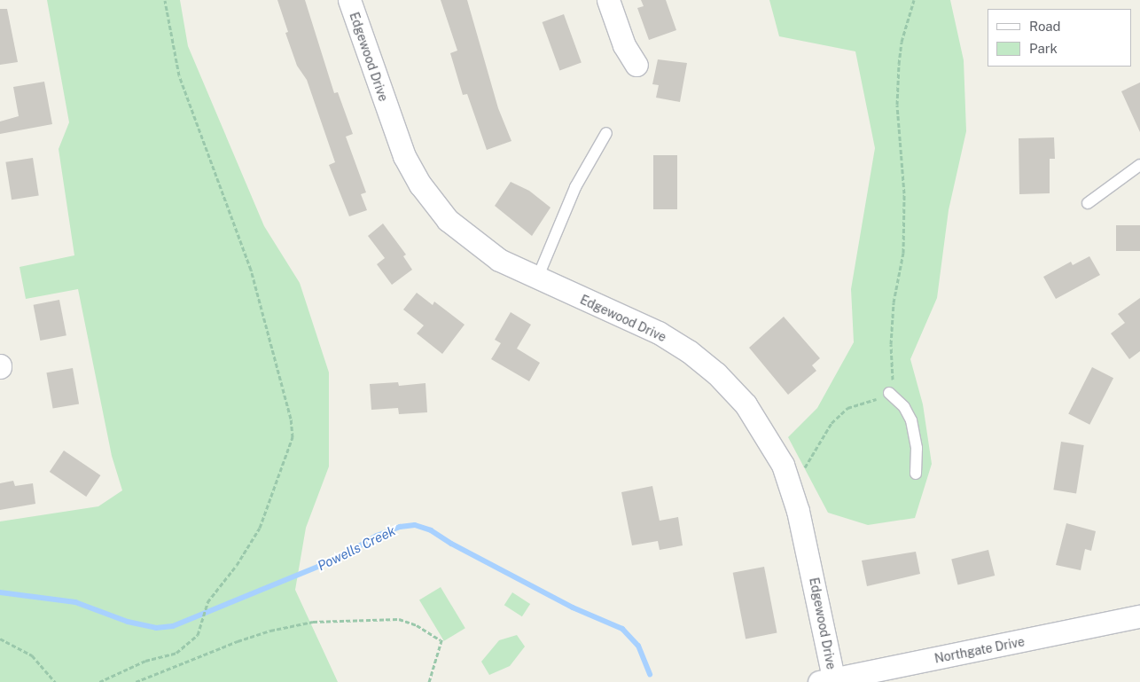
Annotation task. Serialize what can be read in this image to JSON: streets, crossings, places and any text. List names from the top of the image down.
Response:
{
  "streets": {
    "street": ["Edgewood Drive", "Northgate Drive"]
  },
  "crossings": [
    ["Edgewood Drive", "Northgate Drive"]
  ],
  "water": ["Powells Creek"],
  "legend": ["Road", "Park"]
}
